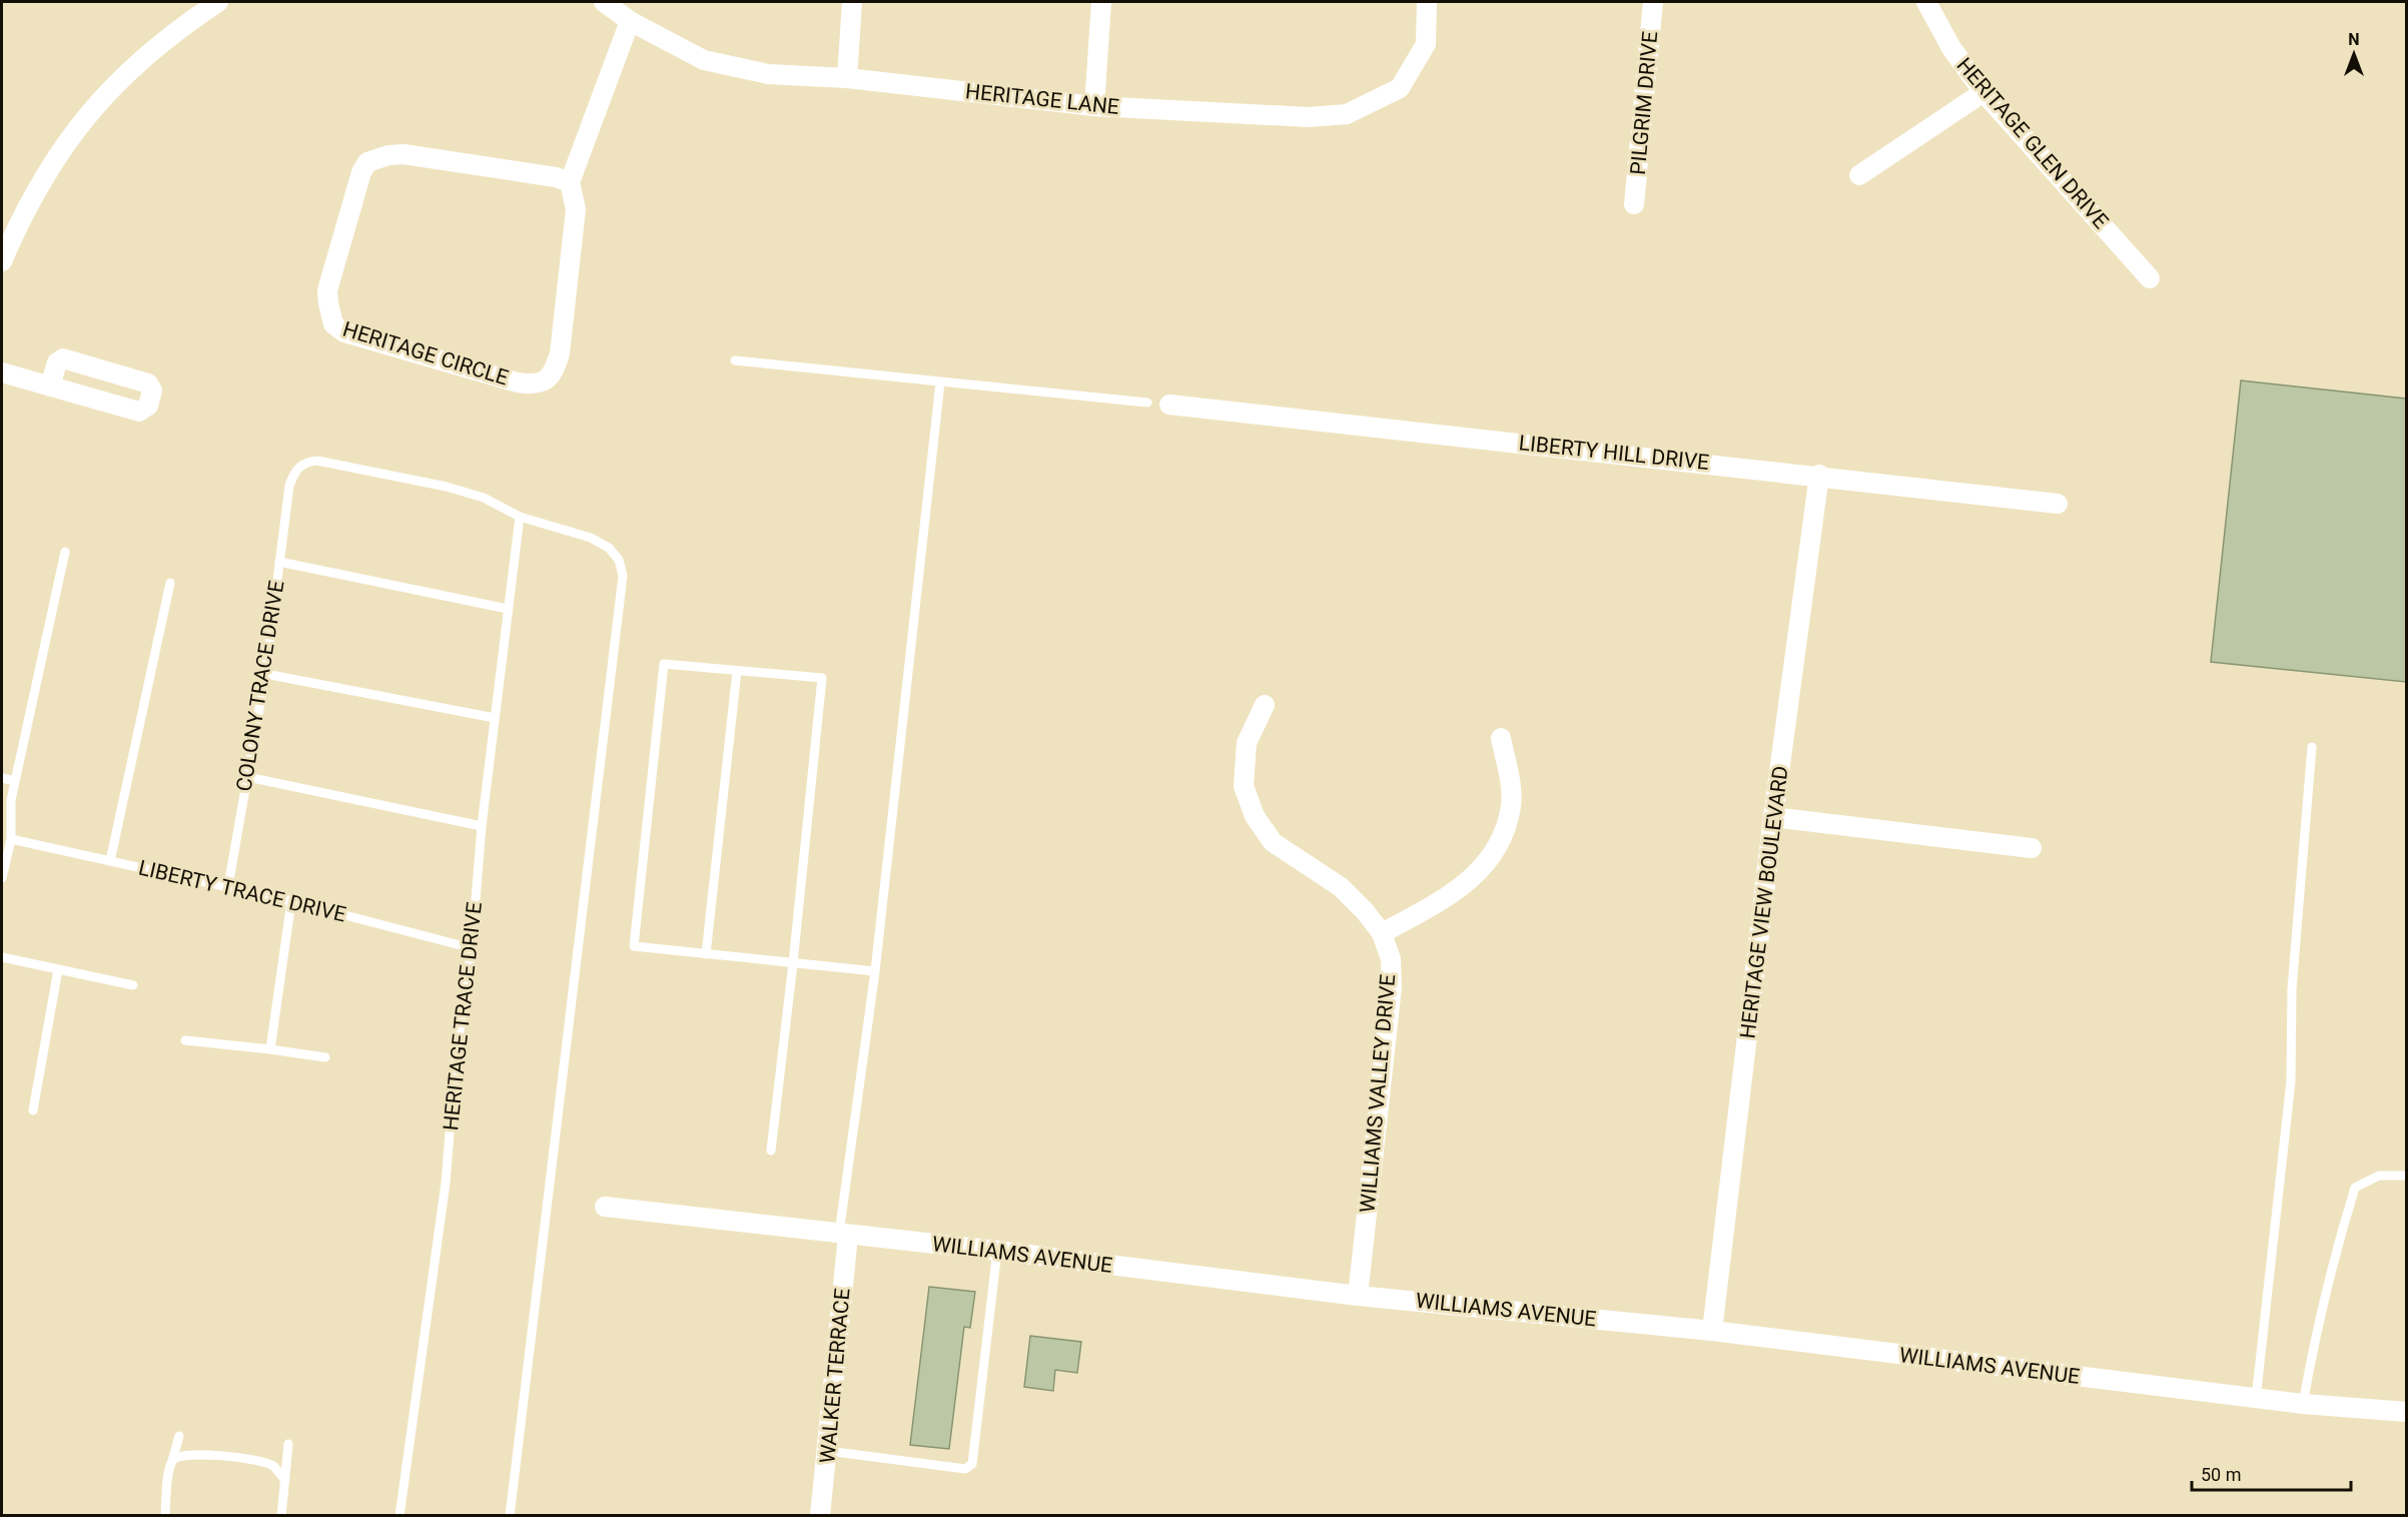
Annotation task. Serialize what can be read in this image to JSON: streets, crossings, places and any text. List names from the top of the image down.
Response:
{
  "streets": {
    "street": [
      "HERITAGE LANE",
      "PILGRIM DRIVE",
      "HERITAGE GLEN DRIVE",
      "HERITAGE CIRCLE",
      "LIBERTY HILL DRIVE",
      "HERITAGE VIEW BOULEVARD",
      "WILLIAMS VALLEY DRIVE",
      "WILLIAMS AVENUE",
      "WALKER TERRACE"
    ],
    "lane": ["COLONY TRACE DRIVE", "LIBERTY TRACE DRIVE", "HERITAGE TRACE DRIVE"]
  },
  "crossings": [
    ["HERITAGE LANE", "HERITAGE CIRCLE"],
    ["LIBERTY HILL DRIVE", "HERITAGE VIEW BOULEVARD"],
    ["COLONY TRACE DRIVE", "LIBERTY TRACE DRIVE"],
    ["COLONY TRACE DRIVE", "HERITAGE TRACE DRIVE"],
    ["LIBERTY TRACE DRIVE", "HERITAGE TRACE DRIVE"],
    ["HERITAGE VIEW BOULEVARD", "WILLIAMS AVENUE"],
    ["WILLIAMS VALLEY DRIVE", "WILLIAMS AVENUE"],
    ["WILLIAMS AVENUE", "WALKER TERRACE"]
  ],
  "scale_bar": "50 m",
  "north": "top"
}
